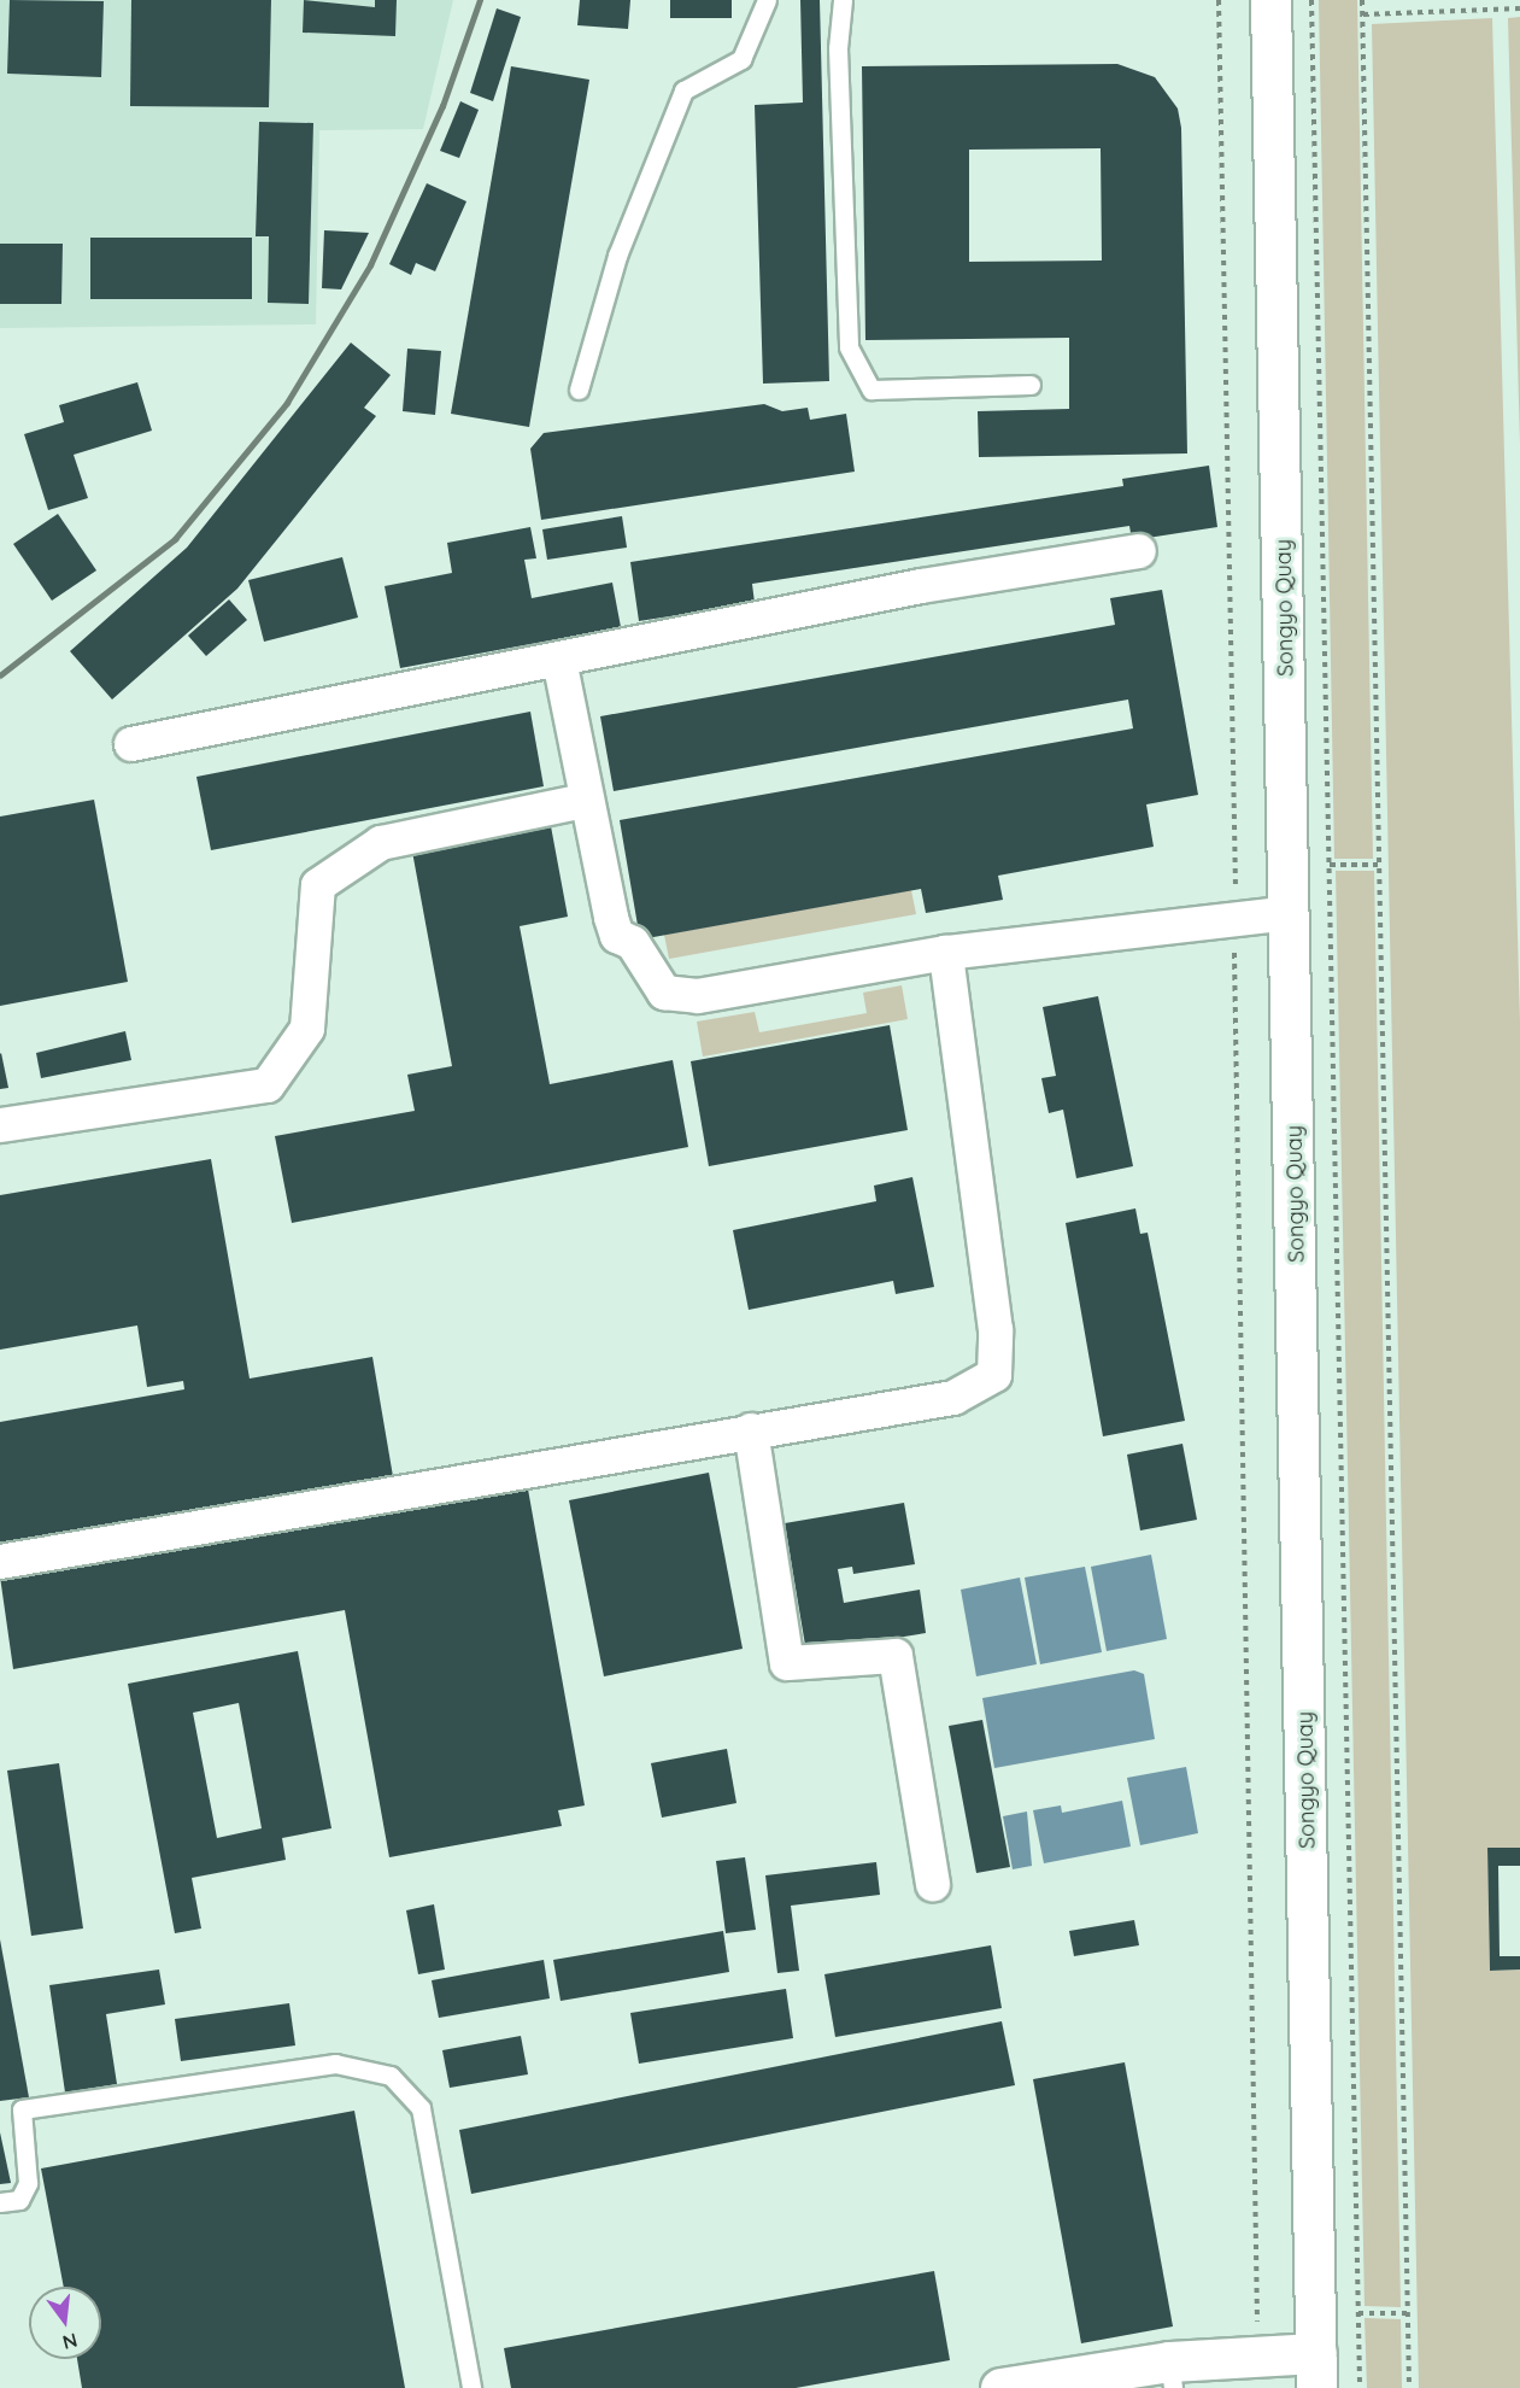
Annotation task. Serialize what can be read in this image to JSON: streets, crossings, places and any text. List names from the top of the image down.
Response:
{
  "streets": {
    "main road": ["Songyo Quay"]
  },
  "north": "bottom"
}
